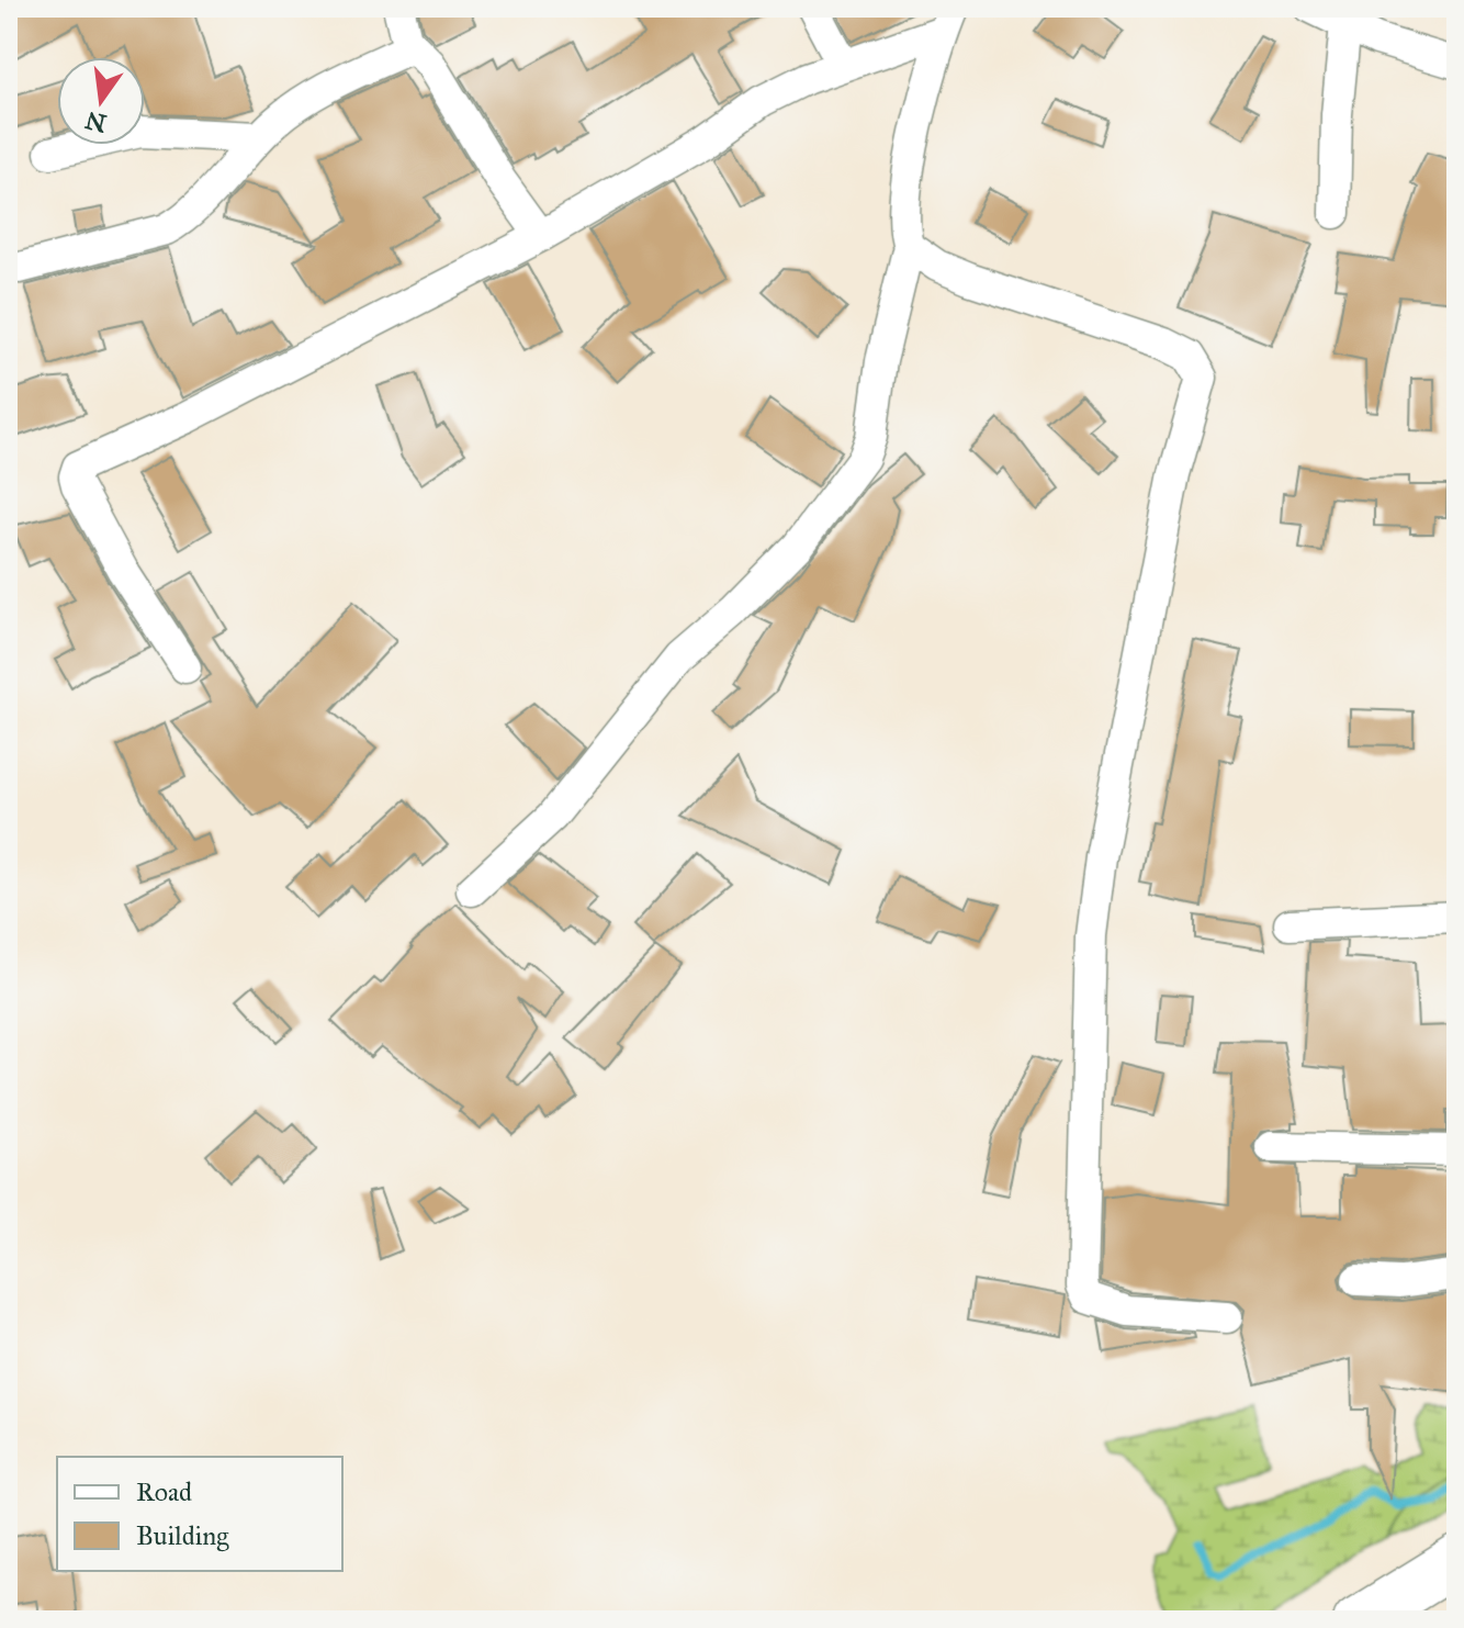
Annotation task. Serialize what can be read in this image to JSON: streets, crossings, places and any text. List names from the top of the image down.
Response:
{
  "legend": ["Road", "Building"],
  "north": "bottom"
}
